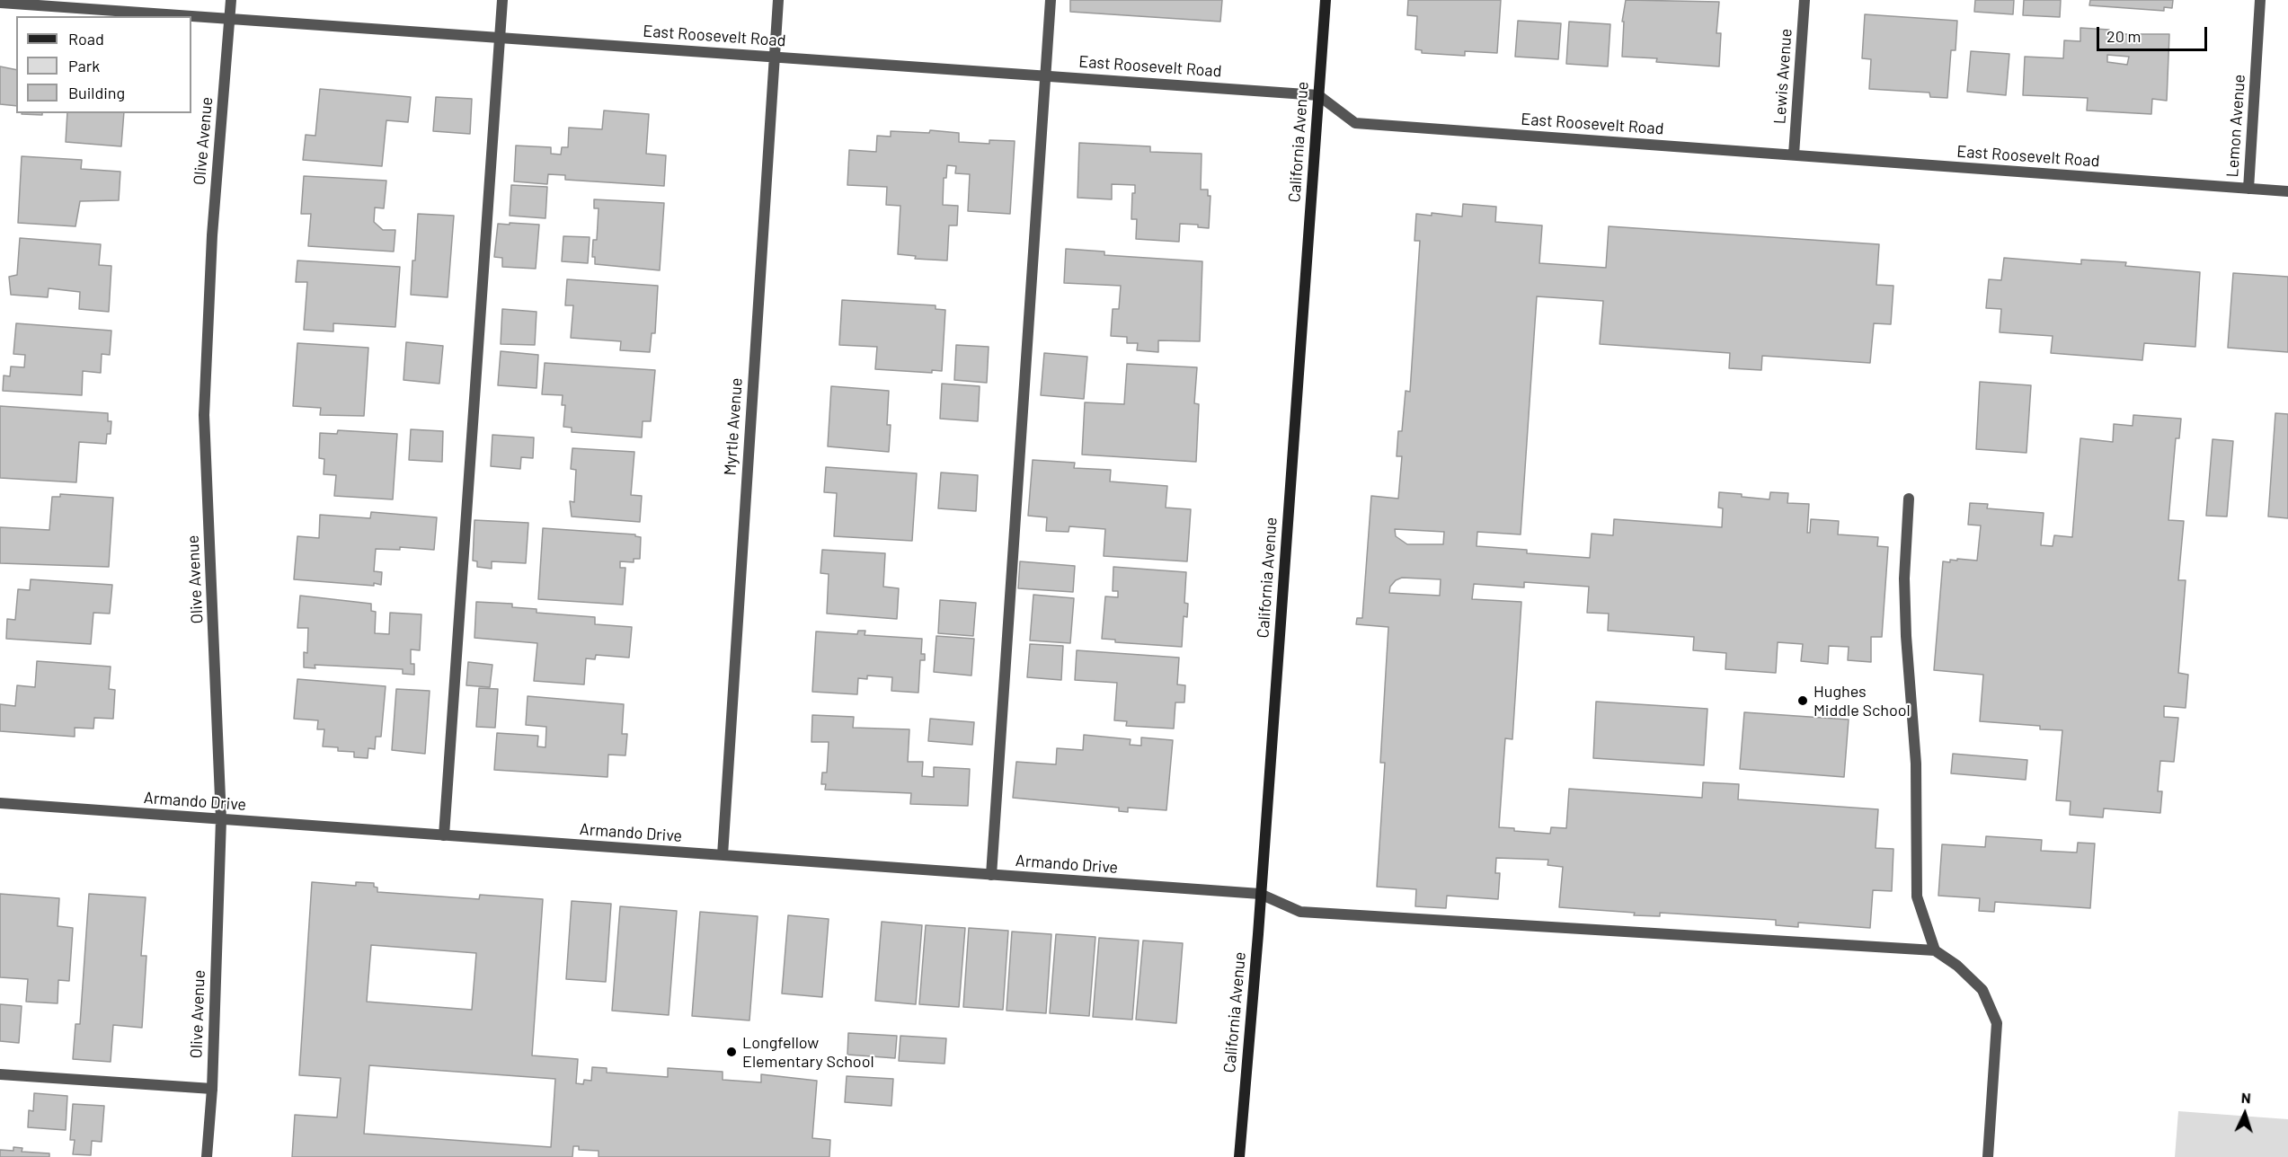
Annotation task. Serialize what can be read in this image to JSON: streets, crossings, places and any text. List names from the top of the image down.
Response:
{
  "streets": {
    "street": [
      "East Roosevelt Road",
      "Lewis Avenue",
      "Lemon Avenue",
      "Olive Avenue",
      "California Avenue",
      "Myrtle Avenue",
      "Armando Drive"
    ]
  },
  "crossings": [
    ["East Roosevelt Road", "Lewis Avenue"],
    ["East Roosevelt Road", "Lemon Avenue"],
    ["East Roosevelt Road", "Olive Avenue"],
    ["East Roosevelt Road", "California Avenue"],
    ["East Roosevelt Road", "Myrtle Avenue"],
    ["Olive Avenue", "Armando Drive"],
    ["California Avenue", "Armando Drive"],
    ["Myrtle Avenue", "Armando Drive"]
  ],
  "places": ["Hughes Middle School", "Longfellow Elementary School"],
  "legend": ["Road", "Park", "Building"],
  "scale_bar": "20 m",
  "north": "top"
}
